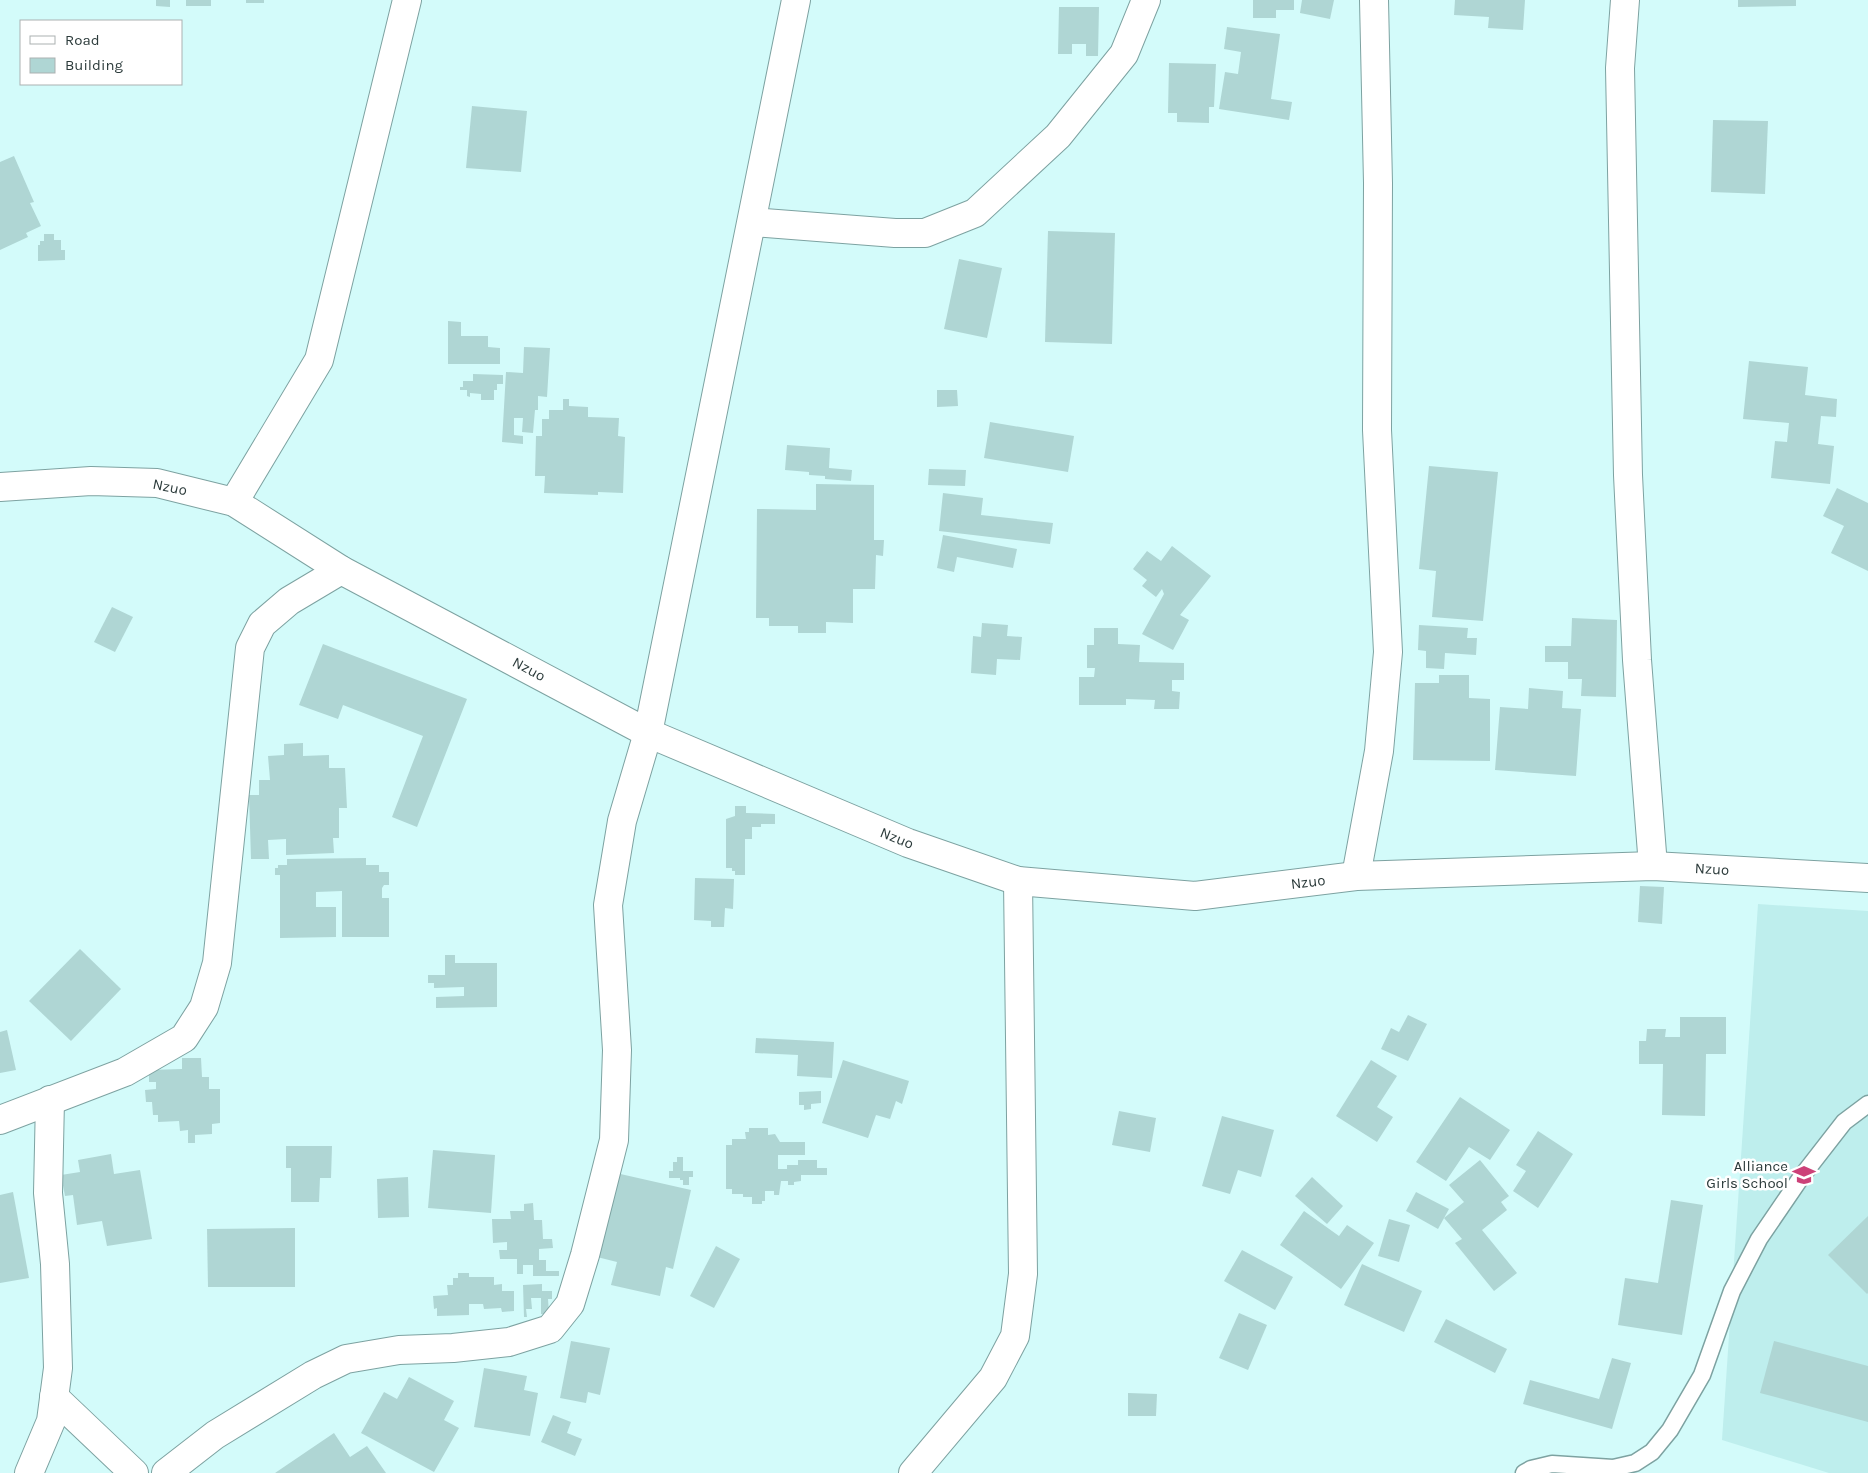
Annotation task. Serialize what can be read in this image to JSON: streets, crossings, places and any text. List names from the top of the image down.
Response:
{
  "streets": {
    "street": ["Nzuo"]
  },
  "places": {
    "school or university": ["Alliance Girls School"]
  },
  "legend": ["Road", "Building"]
}
